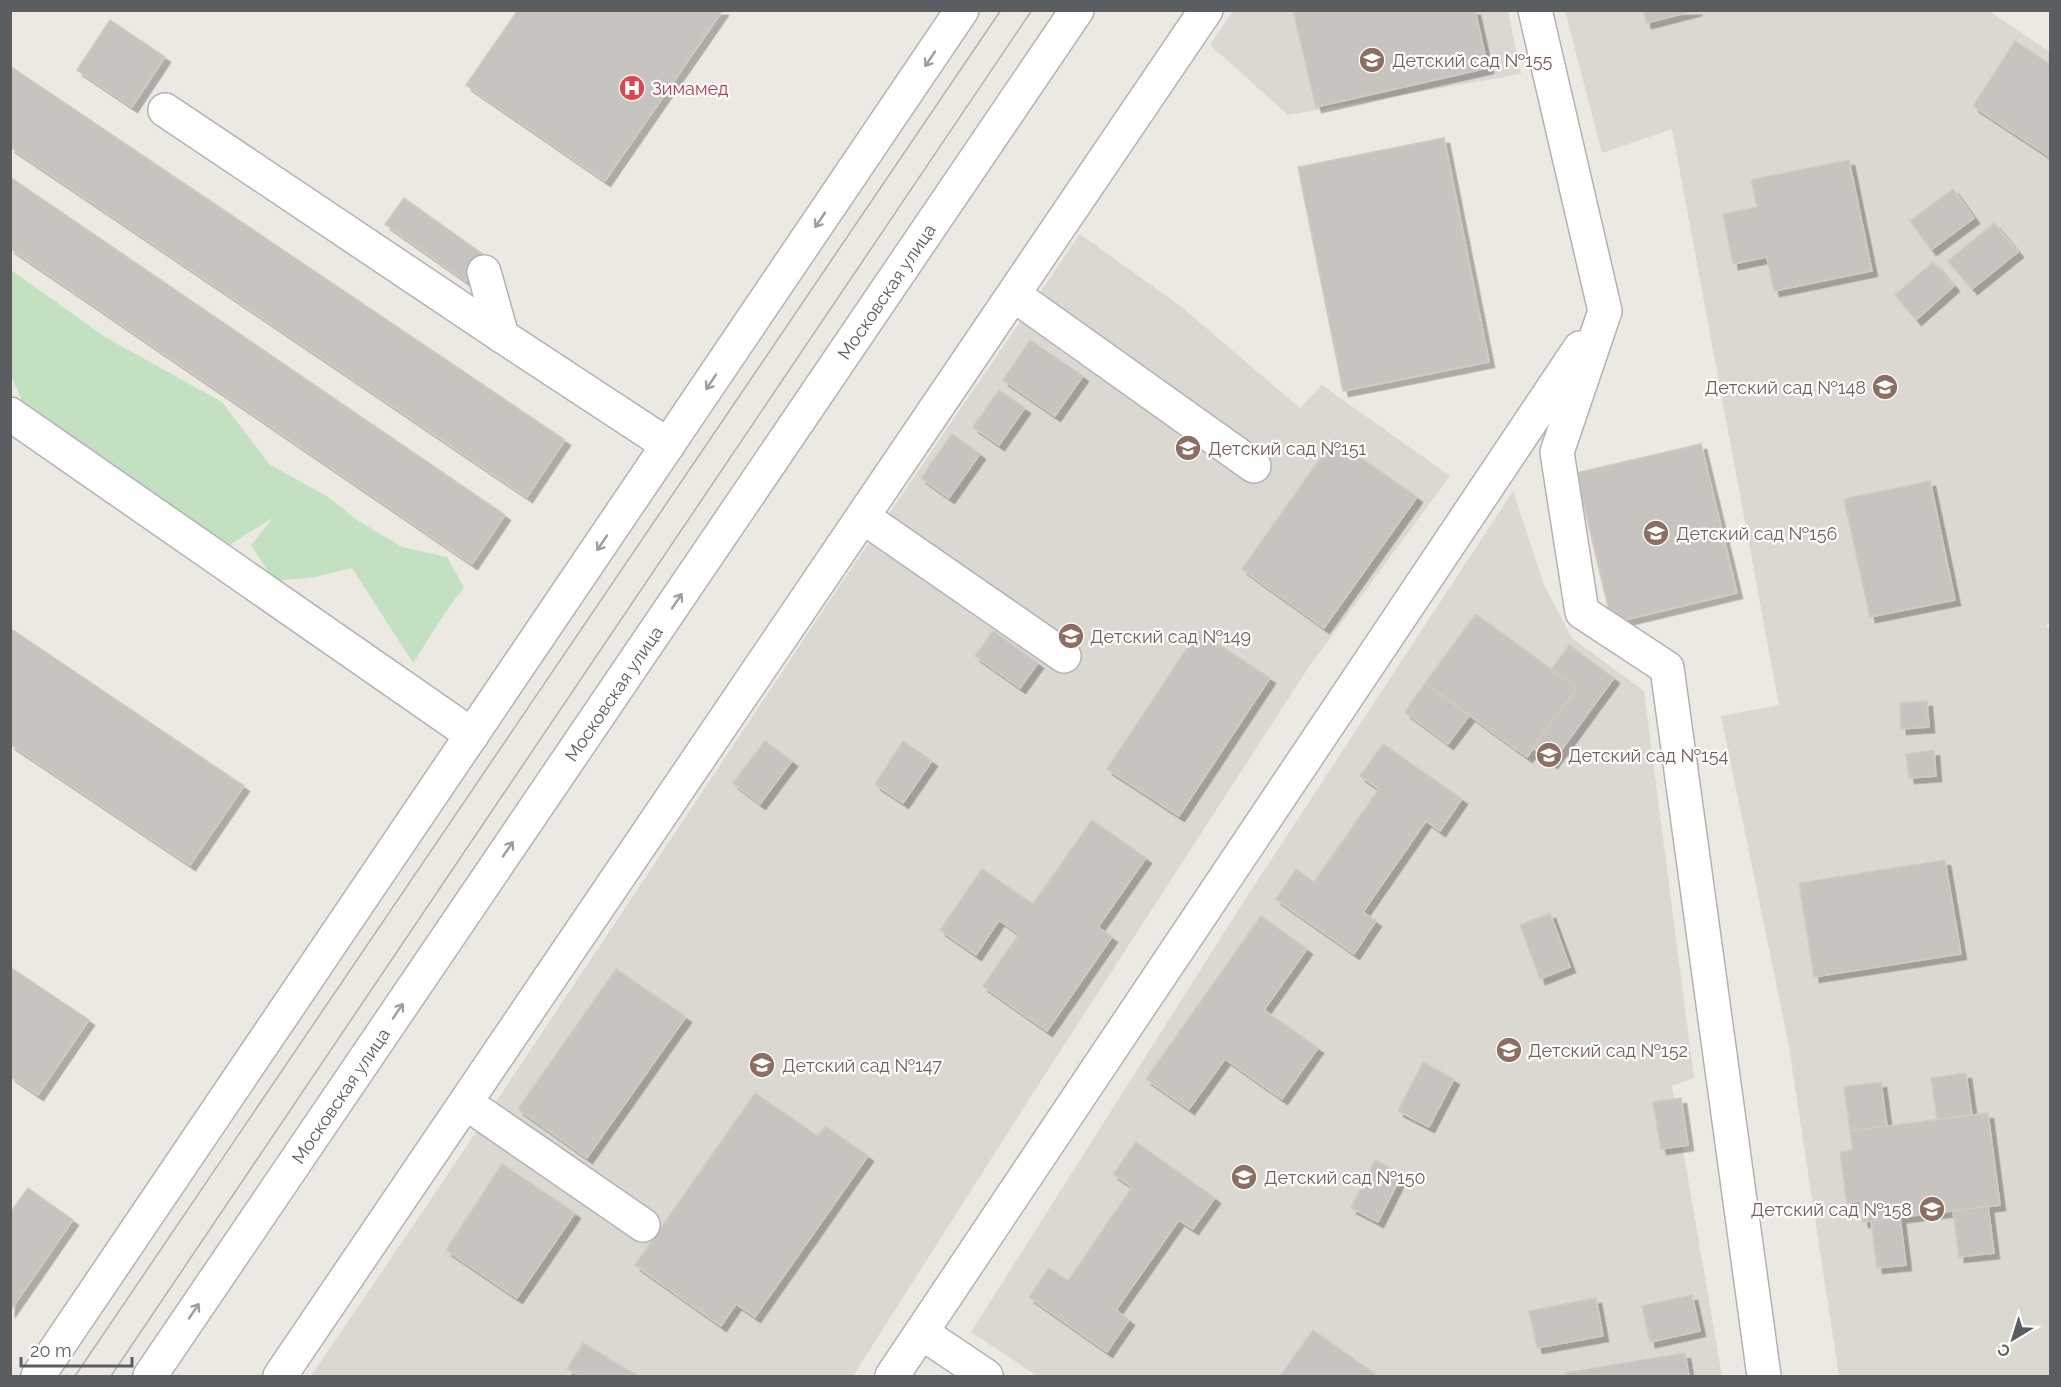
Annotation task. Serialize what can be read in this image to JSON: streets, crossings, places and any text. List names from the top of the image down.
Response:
{
  "streets": {
    "street": ["Московская улица"]
  },
  "places": {
    "school or university": [
      "Детский сад №155",
      "Детский сад №148",
      "Детский сад №151",
      "Детский сад №156",
      "Детский сад №149",
      "Детский сад №154",
      "Детский сад №152",
      "Детский сад №147",
      "Детский сад №150",
      "Детский сад №158"
    ],
    "hospital": ["Зимамед"]
  },
  "scale_bar": "20 m",
  "north": "bottom left"
}
